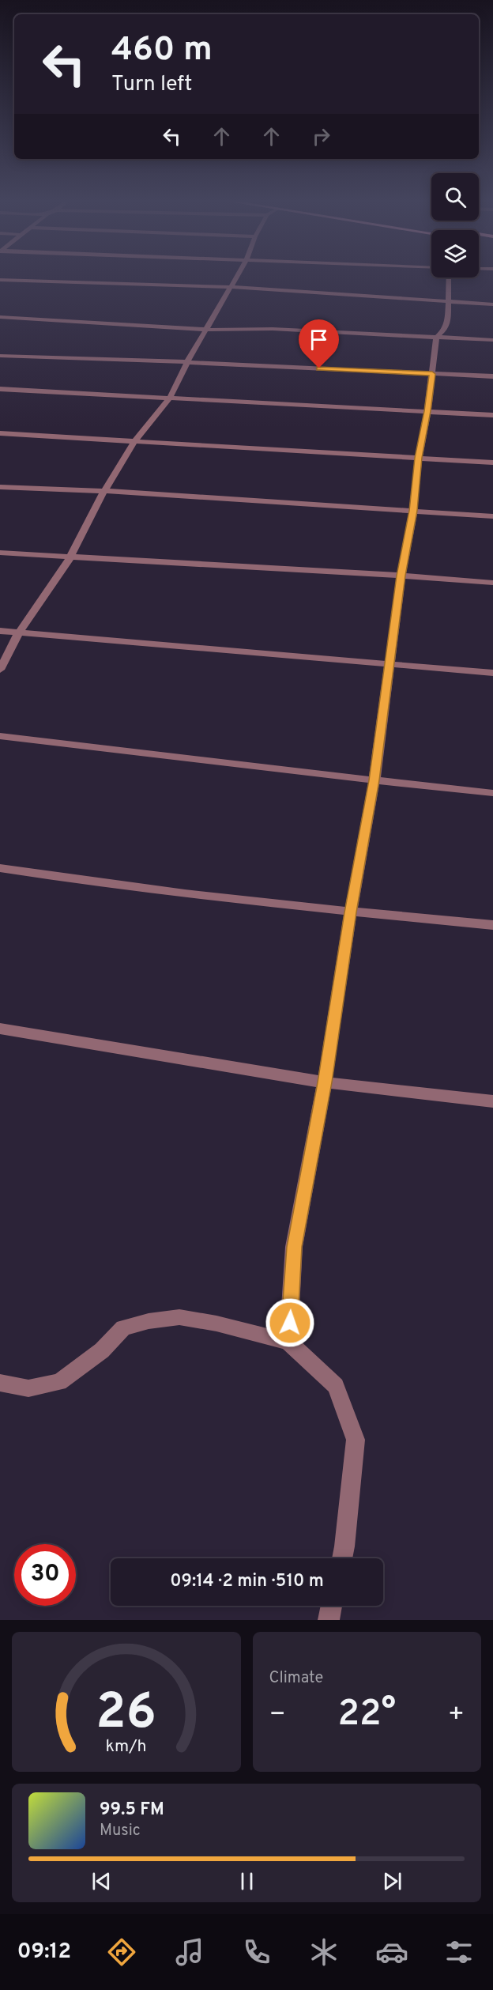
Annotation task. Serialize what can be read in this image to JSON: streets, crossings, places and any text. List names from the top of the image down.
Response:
{
  "page": {
    "turn": ["460 m", "Turn left"],
    "limit": "30",
    "trip": "09:14 · 2 min · 510 m",
    "tile": "Climate",
    "heat": ["−", "22°", "+"],
    "song": ["99.5 FM", "Music"],
    "tabs": "09:12",
    "gauge": ["26", "km/h"]
  }
}
